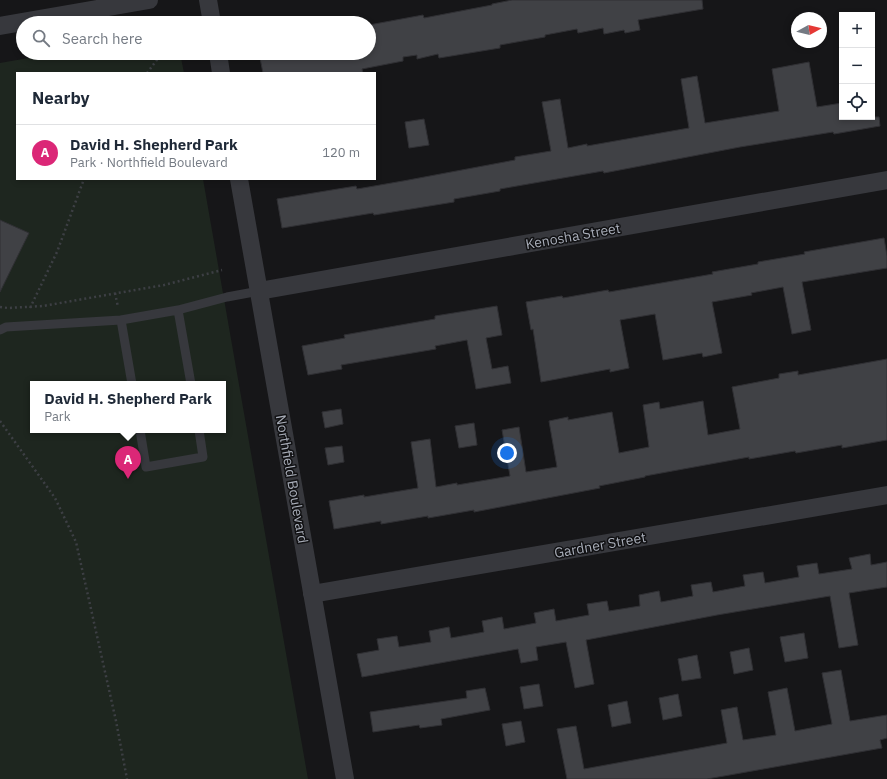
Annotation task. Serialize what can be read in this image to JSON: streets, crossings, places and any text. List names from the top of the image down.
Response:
{
  "streets": {
    "street": ["Kenosha Street", "Northfield Boulevard", "Gardner Street"]
  },
  "crossings": [
    ["Kenosha Street", "Northfield Boulevard"],
    ["Northfield Boulevard", "Gardner Street"]
  ],
  "north": "right",
  "page": {
    "map_buttons": ["+", "−"],
    "search": "Search here",
    "heading": "Nearby",
    "list": [
      {
        "mark": "A",
        "name": "David H. Shepherd Park",
        "note": "Park · Northfield Boulevard",
        "value": "120 m"
      }
    ],
    "popup": ["David H. Shepherd Park", "Park"],
    "pins": "A"
  }
}
